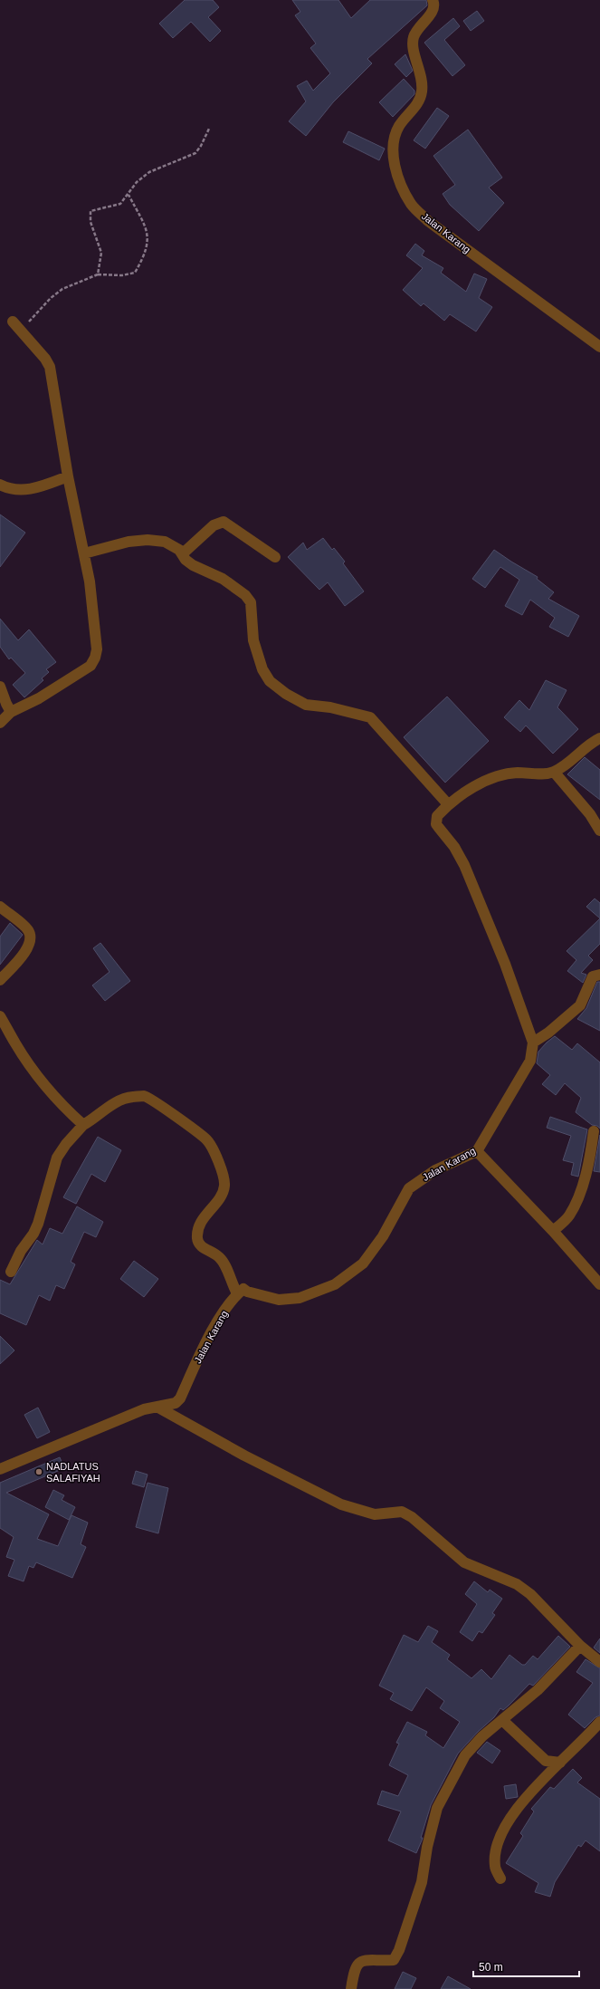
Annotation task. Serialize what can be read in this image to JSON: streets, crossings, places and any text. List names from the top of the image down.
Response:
{
  "streets": {
    "street": ["Jalan Karang"]
  },
  "places": ["NADLATUS SALAFIYAH"],
  "scale_bar": "50 m"
}
